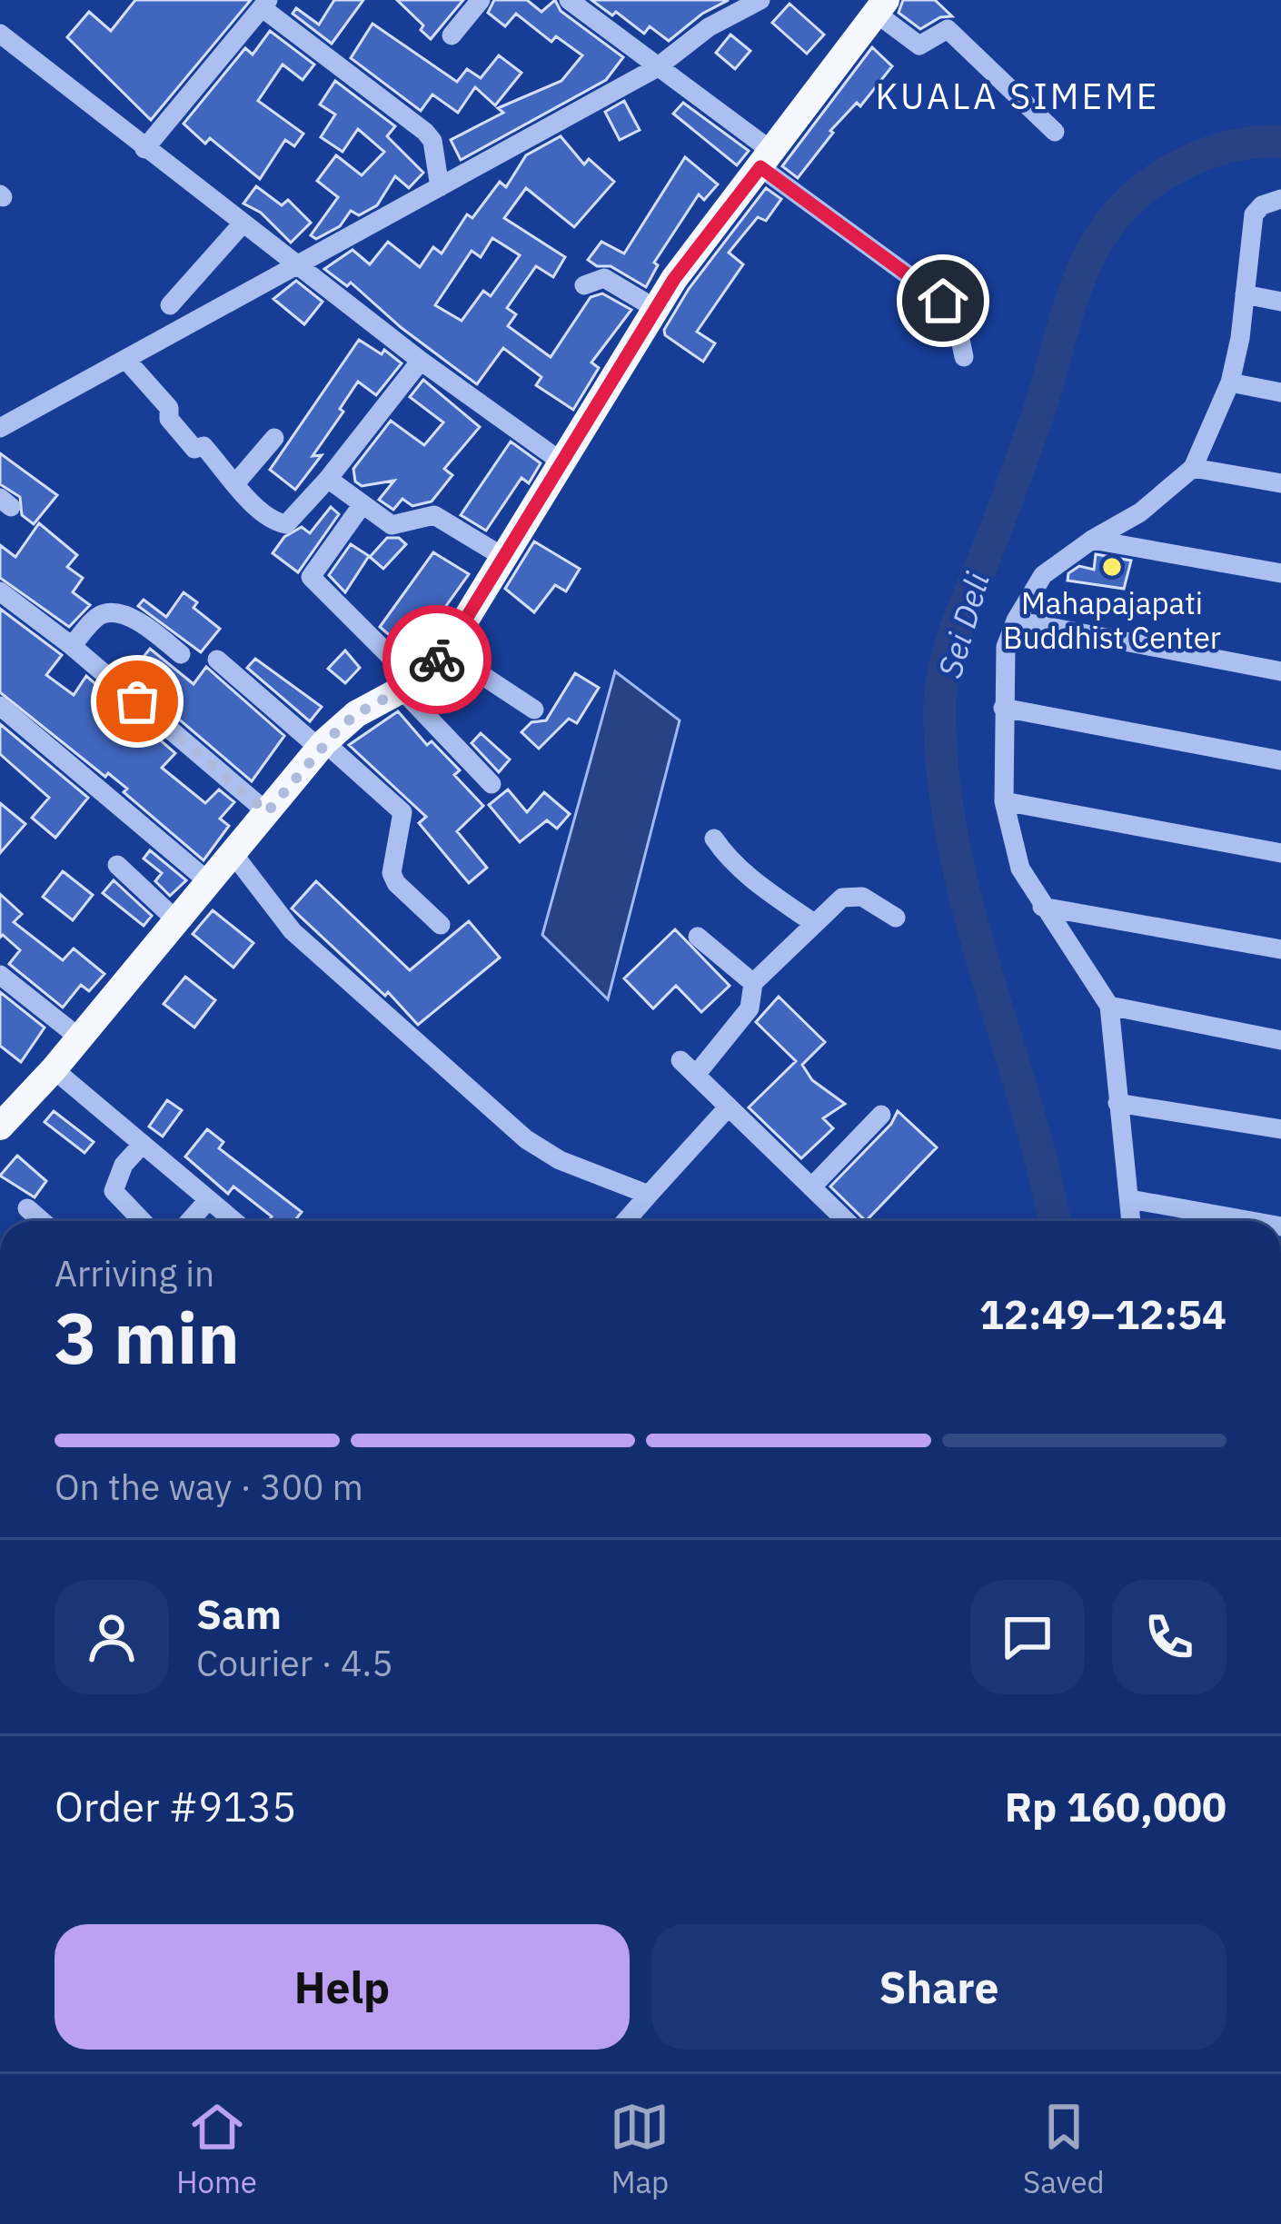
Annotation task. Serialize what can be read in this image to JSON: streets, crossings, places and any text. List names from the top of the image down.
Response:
{
  "districts": ["KUALA SIMEME"],
  "water": ["Sei Deli"],
  "places": ["Mahapajapati Buddhist Center"],
  "page": {
    "heading": ["3 min", "Arriving in", "12:49–12:54"],
    "panel": [
      "Sam",
      "Courier · 4.5",
      "Order #9135",
      "Rp 160,000"
    ],
    "bar": "On the way · 300 m",
    "buttons": ["Help", "Share"],
    "tabs": ["Home", "Map", "Saved"]
  }
}
